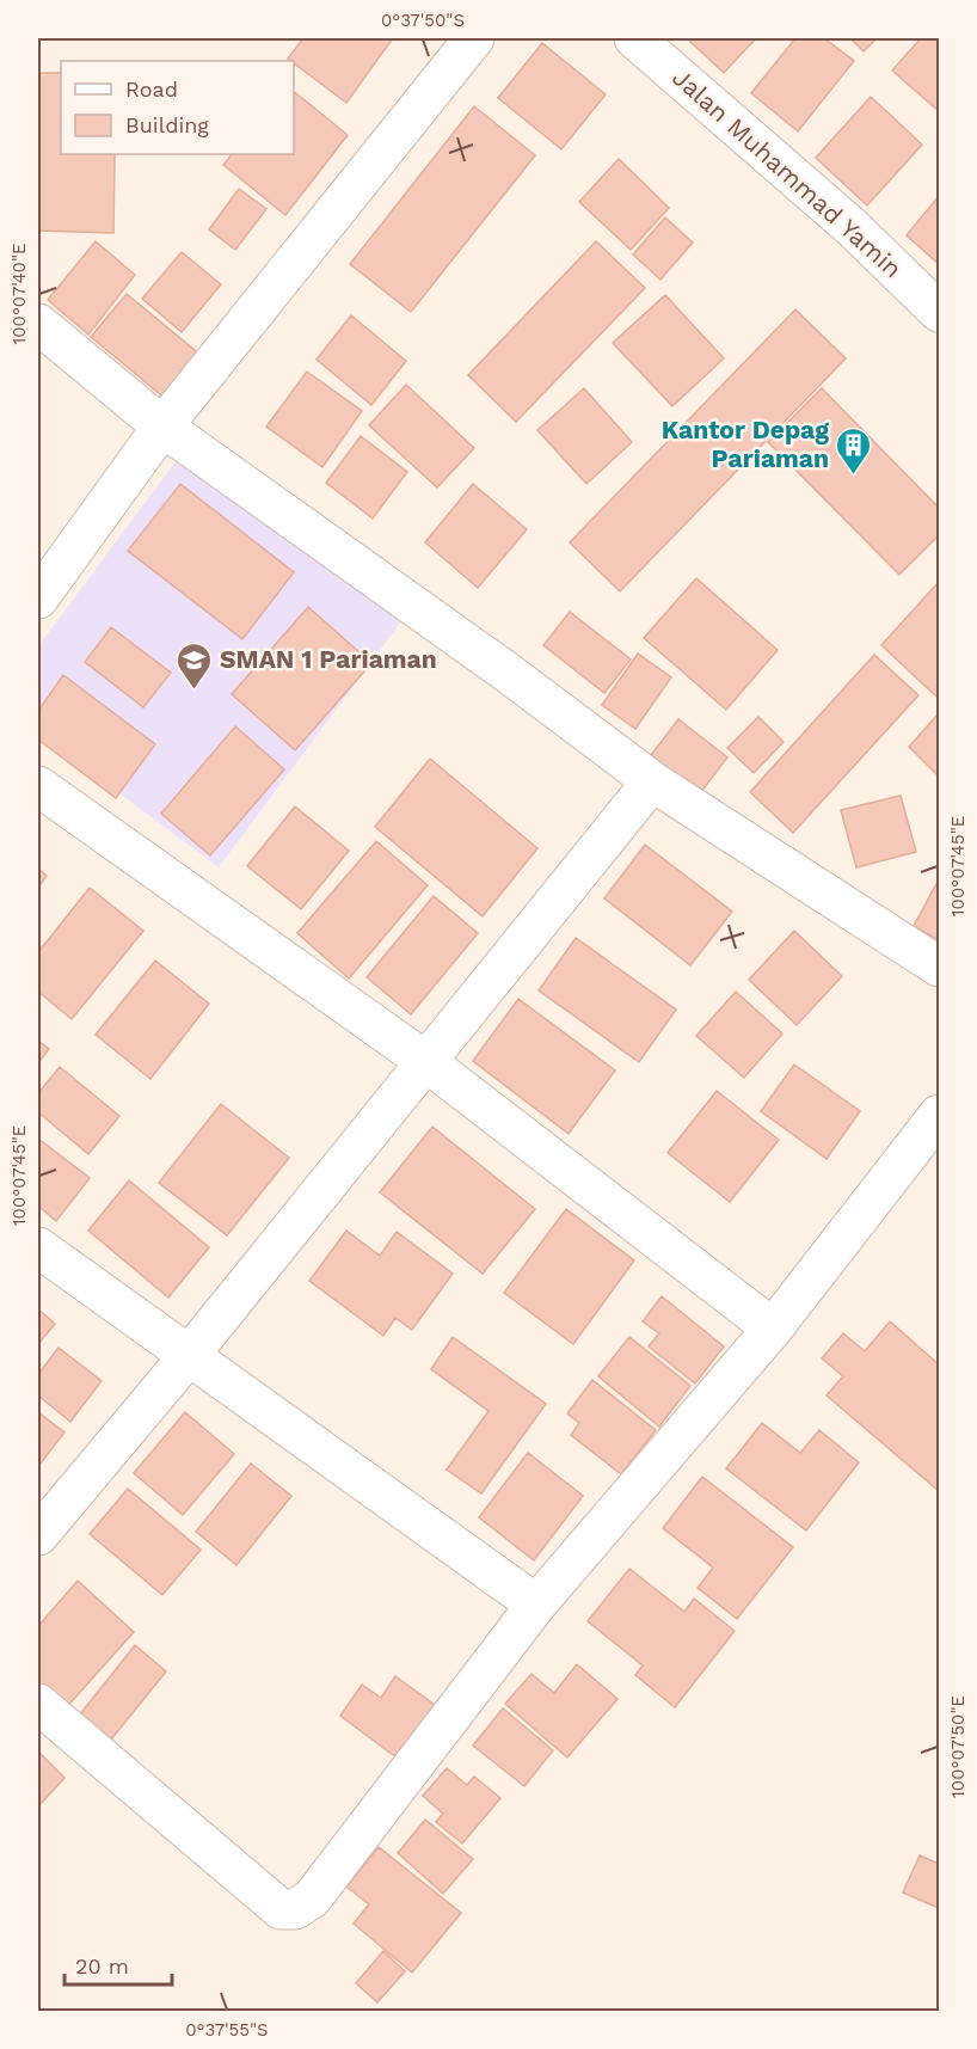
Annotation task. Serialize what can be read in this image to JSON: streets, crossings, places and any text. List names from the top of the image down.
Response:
{
  "streets": {
    "street": ["Jalan Muhammad Yamin"]
  },
  "places": {
    "building": ["Kantor Depag Pariaman"],
    "school or university": ["SMAN 1 Pariaman"]
  },
  "legend": ["Road", "Building"],
  "scale_bar": "20 m",
  "coordinates": [
    "0°37'50\"S",
    "100°07'40\"E",
    "100°07'45\"E",
    "100°07'50\"E",
    "0°37'55\"S"
  ]
}
